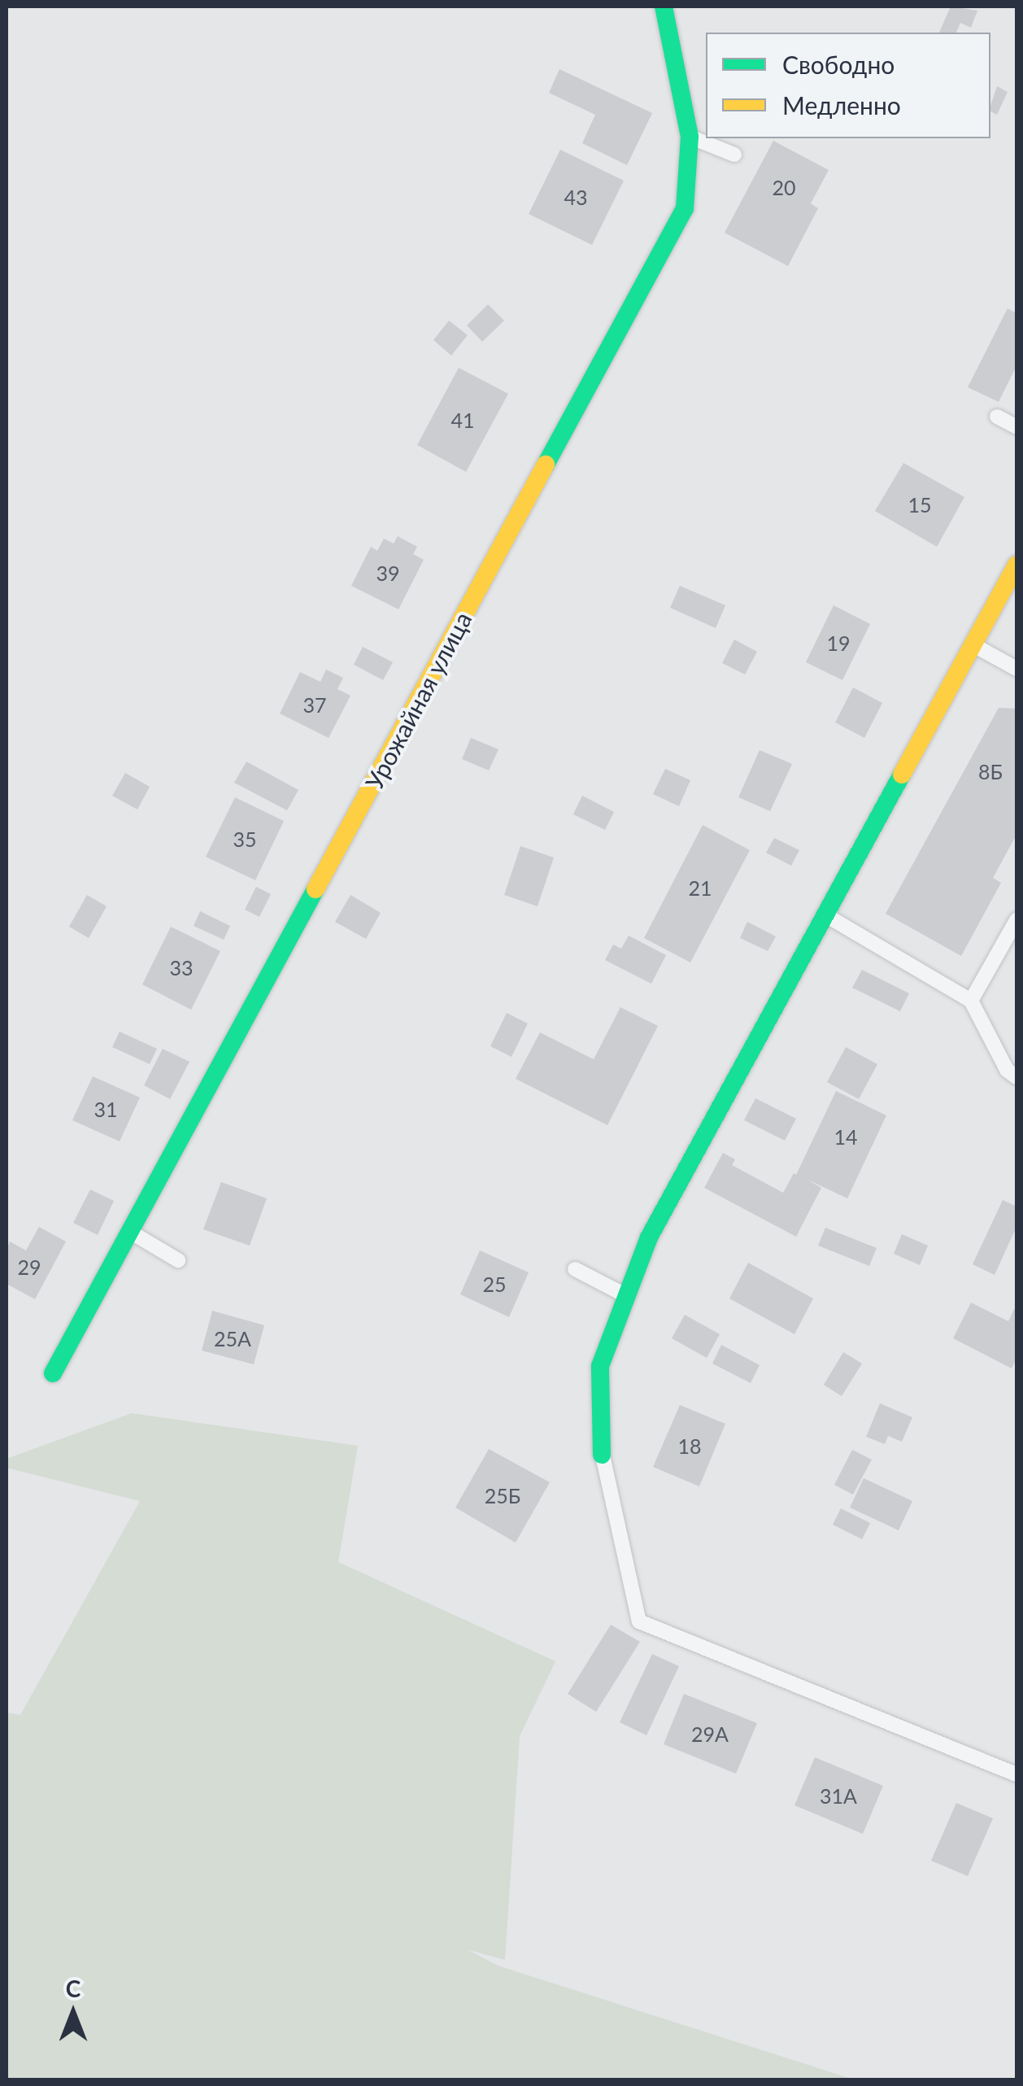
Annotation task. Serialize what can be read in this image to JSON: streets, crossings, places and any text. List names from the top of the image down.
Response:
{
  "streets": {
    "street": ["Урожайная улица"]
  },
  "house_numbers": [
    "20",
    "43",
    "41",
    "15",
    "39",
    "19",
    "37",
    "8Б",
    "35",
    "21",
    "33",
    "31",
    "14",
    "29",
    "25",
    "25А",
    "18",
    "25Б",
    "29А",
    "31А"
  ],
  "legend": ["Свободно", "Медленно"],
  "north": "top"
}
